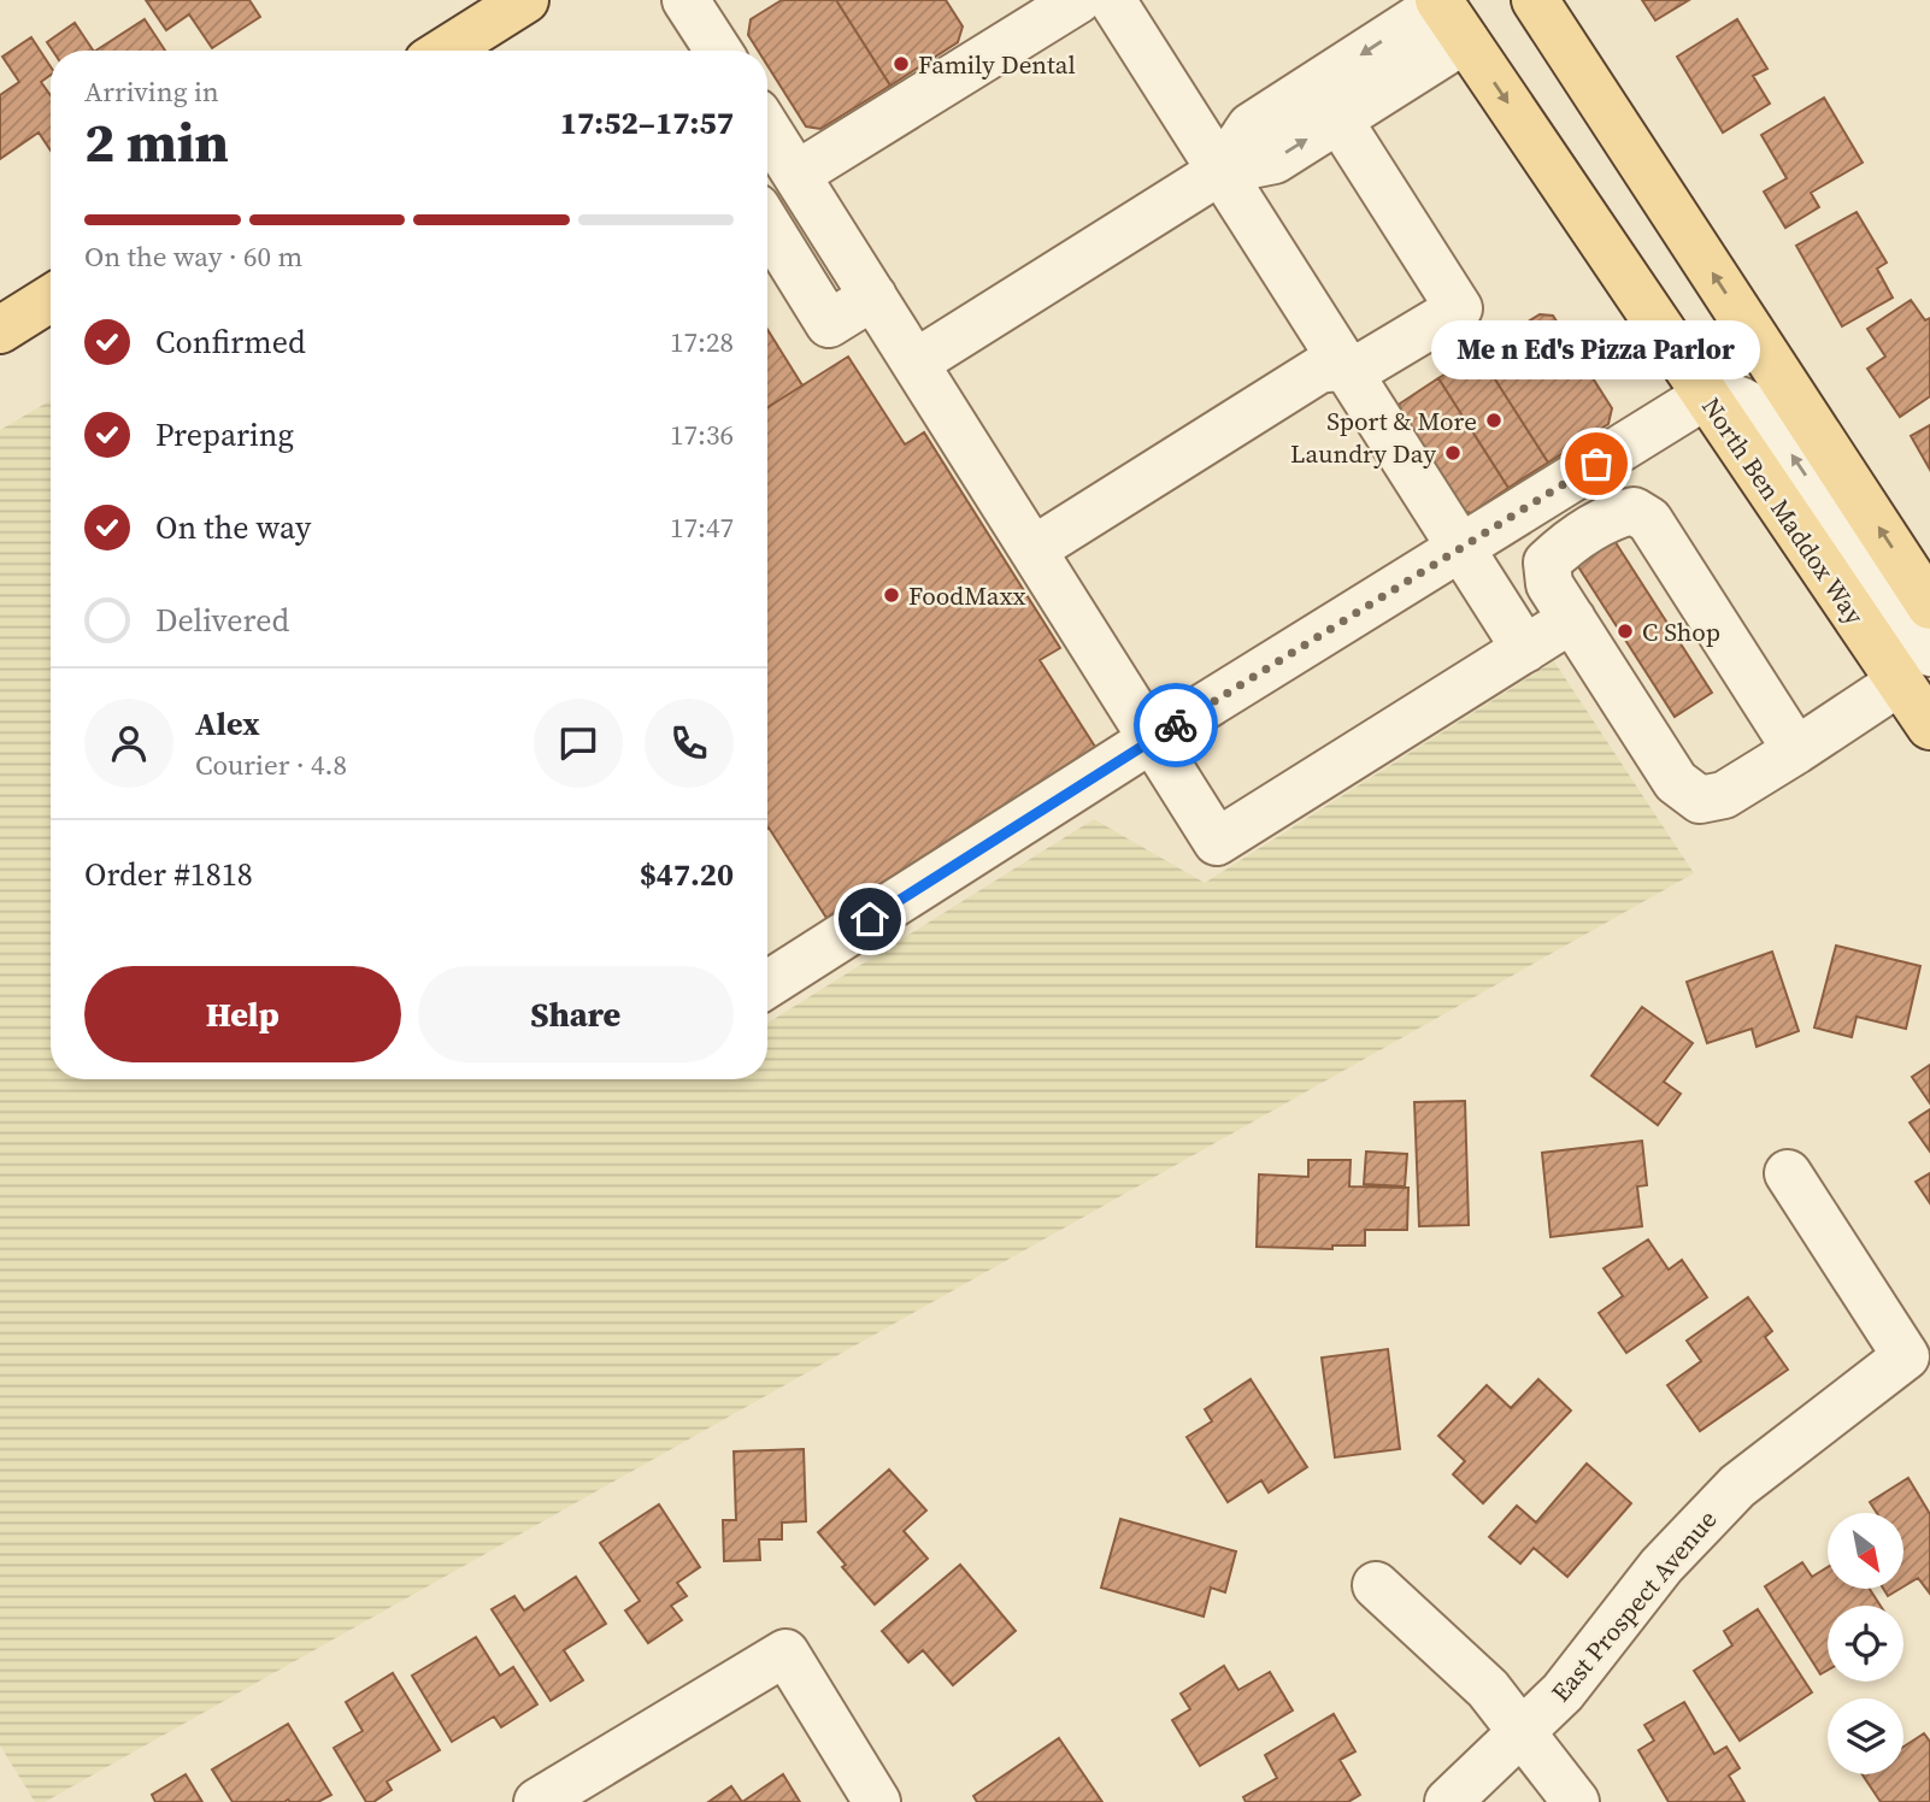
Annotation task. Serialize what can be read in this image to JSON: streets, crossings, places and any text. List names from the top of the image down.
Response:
{
  "streets": {
    "main road": ["North Ben Maddox Way"],
    "street": ["East Prospect Avenue"]
  },
  "places": [
    "Family Dental",
    "Sport & More",
    "Laundry Day",
    "Me n Ed's Pizza Parlor",
    "FoodMaxx",
    "C Shop"
  ],
  "north": "bottom right",
  "page": {
    "heading": ["2 min", "Arriving in", "17:52–17:57"],
    "panel": [
      "Alex",
      "Courier · 4.8",
      "Order #1818",
      "$47.20"
    ],
    "bar": "On the way · 60 m",
    "list": [
      ["Confirmed", "17:28"],
      ["Preparing", "17:36"],
      ["On the way", "17:47"],
      "Delivered"
    ],
    "bubble": "Me n Ed's Pizza Parlor",
    "buttons": ["Help", "Share"]
  }
}
